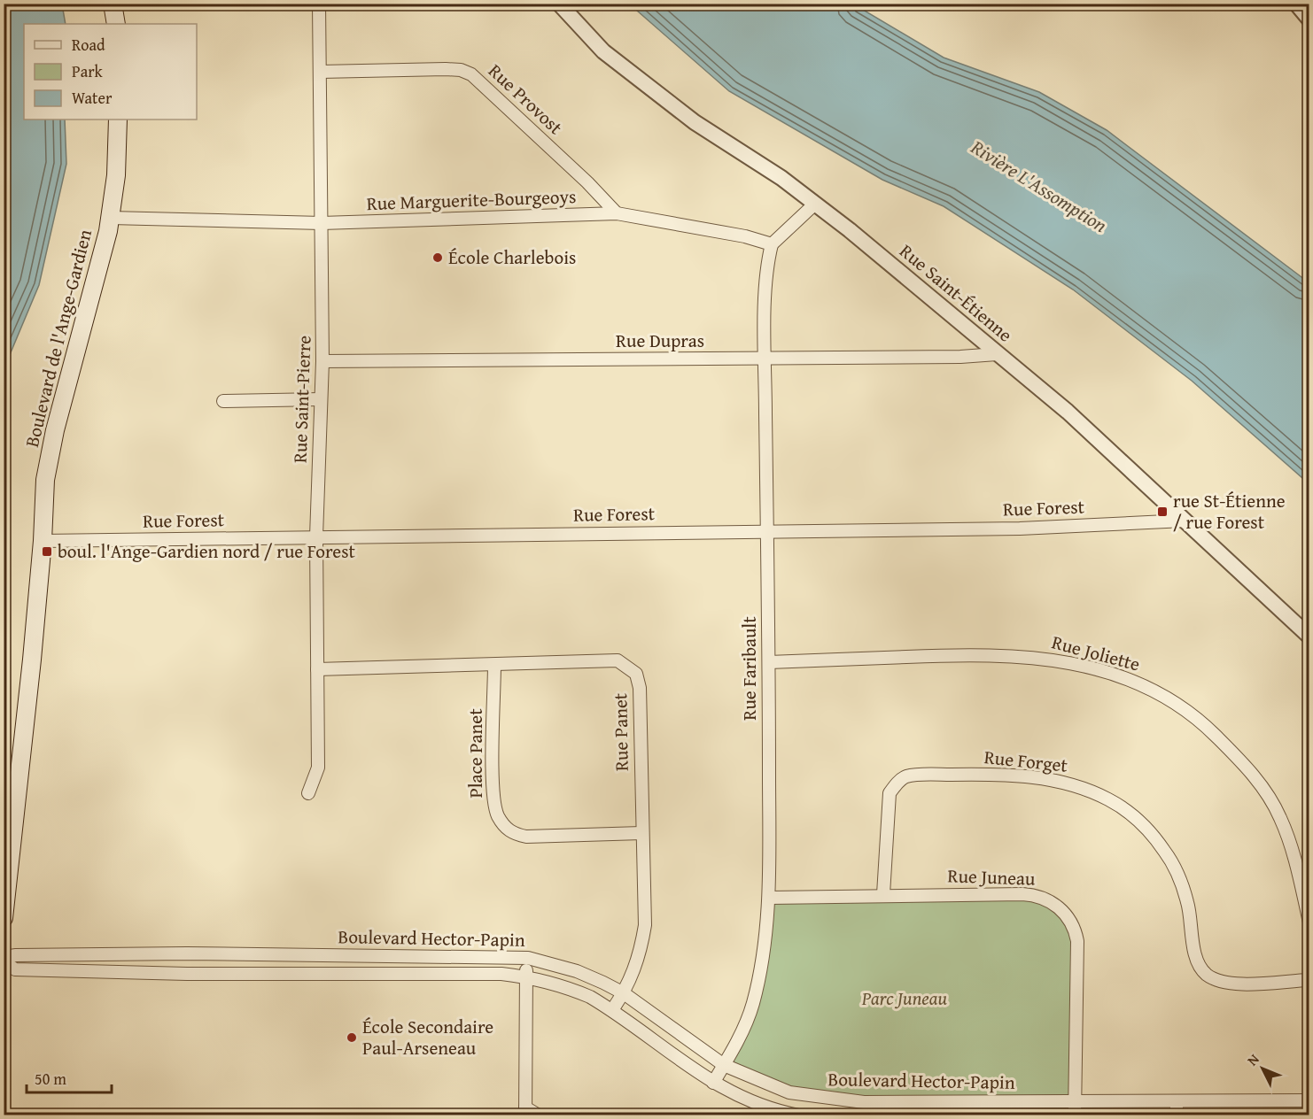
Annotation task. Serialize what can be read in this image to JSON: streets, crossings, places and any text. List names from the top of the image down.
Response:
{
  "streets": {
    "main road": ["Boulevard de l'Ange-Gardien"],
    "street": [
      "Rue Provost",
      "Rue Marguerite-Bourgeoys",
      "Rue Saint-Étienne",
      "Rue Dupras",
      "Rue Saint-Pierre",
      "Rue Forest",
      "Rue Joliette",
      "Rue Faribault",
      "Rue Panet",
      "Place Panet",
      "Rue Forget",
      "Rue Juneau",
      "Boulevard Hector-Papin"
    ]
  },
  "crossings": [
    ["Rue Provost", "Rue Marguerite-Bourgeoys"],
    ["Rue Provost", "Rue Saint-Pierre"],
    ["Rue Marguerite-Bourgeoys", "Boulevard de l'Ange-Gardien"],
    ["Rue Marguerite-Bourgeoys", "Rue Saint-Pierre"],
    ["Rue Marguerite-Bourgeoys", "Rue Faribault"],
    ["Rue Saint-Étienne", "Rue Dupras"],
    ["Rue Saint-Étienne", "Rue Forest"],
    ["Boulevard de l'Ange-Gardien", "Rue Forest"],
    ["Rue Dupras", "Rue Saint-Pierre"],
    ["Rue Dupras", "Rue Faribault"],
    ["Rue Saint-Pierre", "Rue Forest"],
    ["Rue Saint-Pierre", "Rue Panet"],
    ["Rue Forest", "Rue Faribault"],
    ["Rue Joliette", "Rue Faribault"],
    ["Rue Faribault", "Rue Juneau"],
    ["Rue Faribault", "Boulevard Hector-Papin"],
    ["Rue Panet", "Place Panet"],
    ["Rue Panet", "Boulevard Hector-Papin"],
    ["Rue Forget", "Rue Juneau"],
    ["Rue Juneau", "Boulevard Hector-Papin"]
  ],
  "water": ["Rivière L'Assomption"],
  "parks": ["Parc Juneau"],
  "places": {
    "other": ["École Charlebois", "École Secondaire Paul-Arseneau"],
    "transit": ["rue St-Étienne / rue Forest", "boul. l'Ange-Gardien nord / rue Forest"]
  },
  "legend": ["Road", "Park", "Water"],
  "scale_bar": "50 m",
  "north": "top left"
}
